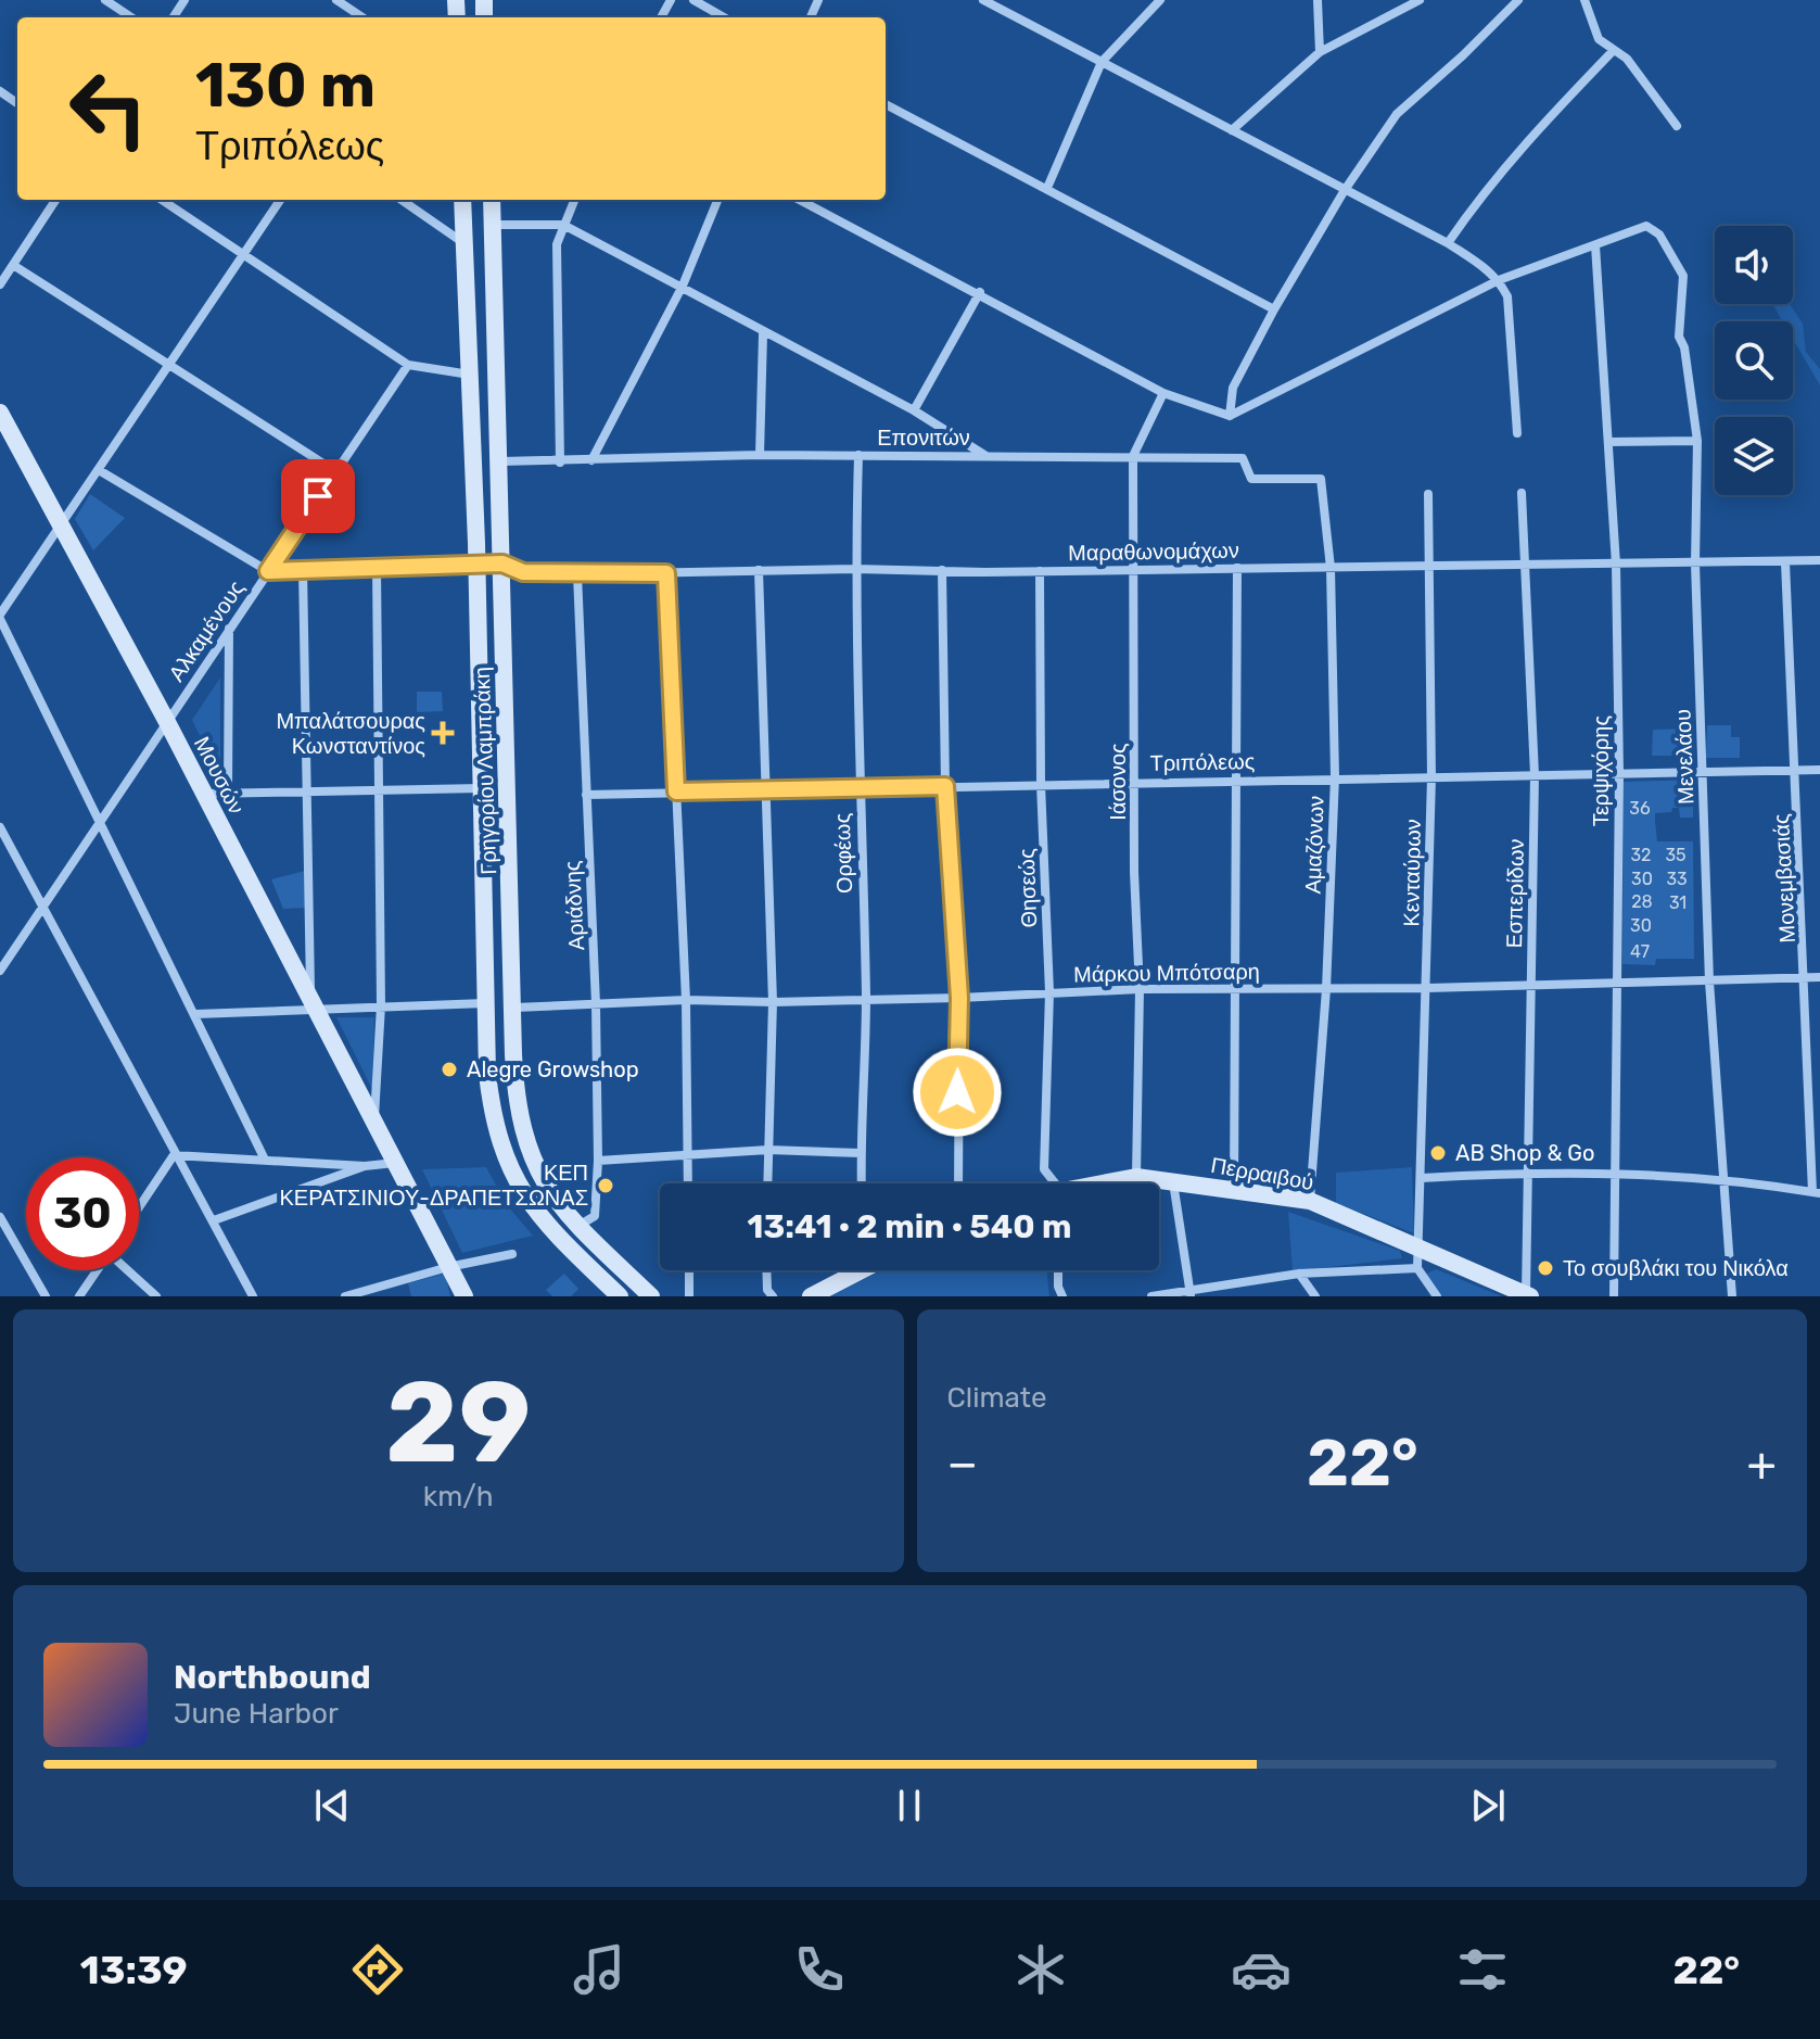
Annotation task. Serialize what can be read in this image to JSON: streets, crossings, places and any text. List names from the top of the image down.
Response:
{
  "streets": {
    "main road": ["Γρηγορίου Λαμπράκη", "Μουσών", "Περραιβού"],
    "street": [
      "Επονιτών",
      "Μαραθωνομάχων",
      "Αλκαμένους",
      "Μενελάου",
      "Τριπόλεως",
      "Τερψιχόρης",
      "Ιάσονος",
      "Αμαζόνων",
      "Ορφέως",
      "Κενταύρων",
      "Μονεμβασιάς",
      "Θησεώς",
      "Εσπερίδων",
      "Αριάδνης",
      "Μάρκου Μπότσαρη"
    ]
  },
  "crossings": [
    ["Επονιτών", "Γρηγορίου Λαμπράκη"],
    ["Επονιτών", "Ιάσονος"],
    ["Επονιτών", "Αμαζόνων"],
    ["Επονιτών", "Ορφέως"],
    ["Μαραθωνομάχων", "Αλκαμένους"],
    ["Μαραθωνομάχων", "Μενελάου"],
    ["Μαραθωνομάχων", "Γρηγορίου Λαμπράκη"],
    ["Μαραθωνομάχων", "Τερψιχόρης"],
    ["Μαραθωνομάχων", "Ιάσονος"],
    ["Μαραθωνομάχων", "Αμαζόνων"],
    ["Μαραθωνομάχων", "Ορφέως"],
    ["Μαραθωνομάχων", "Κενταύρων"],
    ["Μαραθωνομάχων", "Μονεμβασιάς"],
    ["Μαραθωνομάχων", "Θησεώς"],
    ["Μαραθωνομάχων", "Εσπερίδων"],
    ["Μαραθωνομάχων", "Αριάδνης"],
    ["Αλκαμένους", "Μουσών"],
    ["Μενελάου", "Τριπόλεως"],
    ["Μενελάου", "Τερψιχόρης"],
    ["Μενελάου", "Μάρκου Μπότσαρη"],
    ["Τριπόλεως", "Τερψιχόρης"],
    ["Τριπόλεως", "Ιάσονος"],
    ["Τριπόλεως", "Αμαζόνων"],
    ["Τριπόλεως", "Ορφέως"],
    ["Τριπόλεως", "Κενταύρων"],
    ["Τριπόλεως", "Μονεμβασιάς"],
    ["Τριπόλεως", "Θησεώς"],
    ["Τριπόλεως", "Εσπερίδων"],
    ["Τριπόλεως", "Αριάδνης"],
    ["Γρηγορίου Λαμπράκη", "Αριάδνης"],
    ["Γρηγορίου Λαμπράκη", "Μάρκου Μπότσαρη"],
    ["Τερψιχόρης", "Μάρκου Μπότσαρη"],
    ["Ιάσονος", "Μάρκου Μπότσαρη"],
    ["Ιάσονος", "Περραιβού"],
    ["Αμαζόνων", "Μάρκου Μπότσαρη"],
    ["Αμαζόνων", "Περραιβού"],
    ["Ορφέως", "Μάρκου Μπότσαρη"],
    ["Κενταύρων", "Μάρκου Μπότσαρη"],
    ["Κενταύρων", "Περραιβού"],
    ["Μονεμβασιάς", "Μάρκου Μπότσαρη"],
    ["Θησεώς", "Μάρκου Μπότσαρη"],
    ["Εσπερίδων", "Μάρκου Μπότσαρη"],
    ["Εσπερίδων", "Περραιβού"],
    ["Αριάδνης", "Μάρκου Μπότσαρη"]
  ],
  "places": {
    "health": ["Μπαλάτσουρας Κωνσταντίνος"],
    "other": [
      "Alegre Growshop",
      "AB Shop & Go",
      "ΚΕΠ ΚΕΡΑΤΣΙΝΙΟΥ-ΔΡΑΠΕΤΣΩΝΑΣ",
      "Το σουβλάκι του Νικόλα"
    ]
  },
  "house_numbers": [
    "36",
    "32",
    "35",
    "30",
    "33",
    "28",
    "31",
    "30",
    "47"
  ],
  "page": {
    "turn": ["130 m", "Τριπόλεως"],
    "limit": "30",
    "trip": "13:41 · 2 min · 540 m",
    "tile": [
      ["29", "km/h"],
      "Climate"
    ],
    "heat": ["−", "22°", "+"],
    "song": ["Northbound", "June Harbor"],
    "tabs": ["13:39", "22°"]
  }
}
